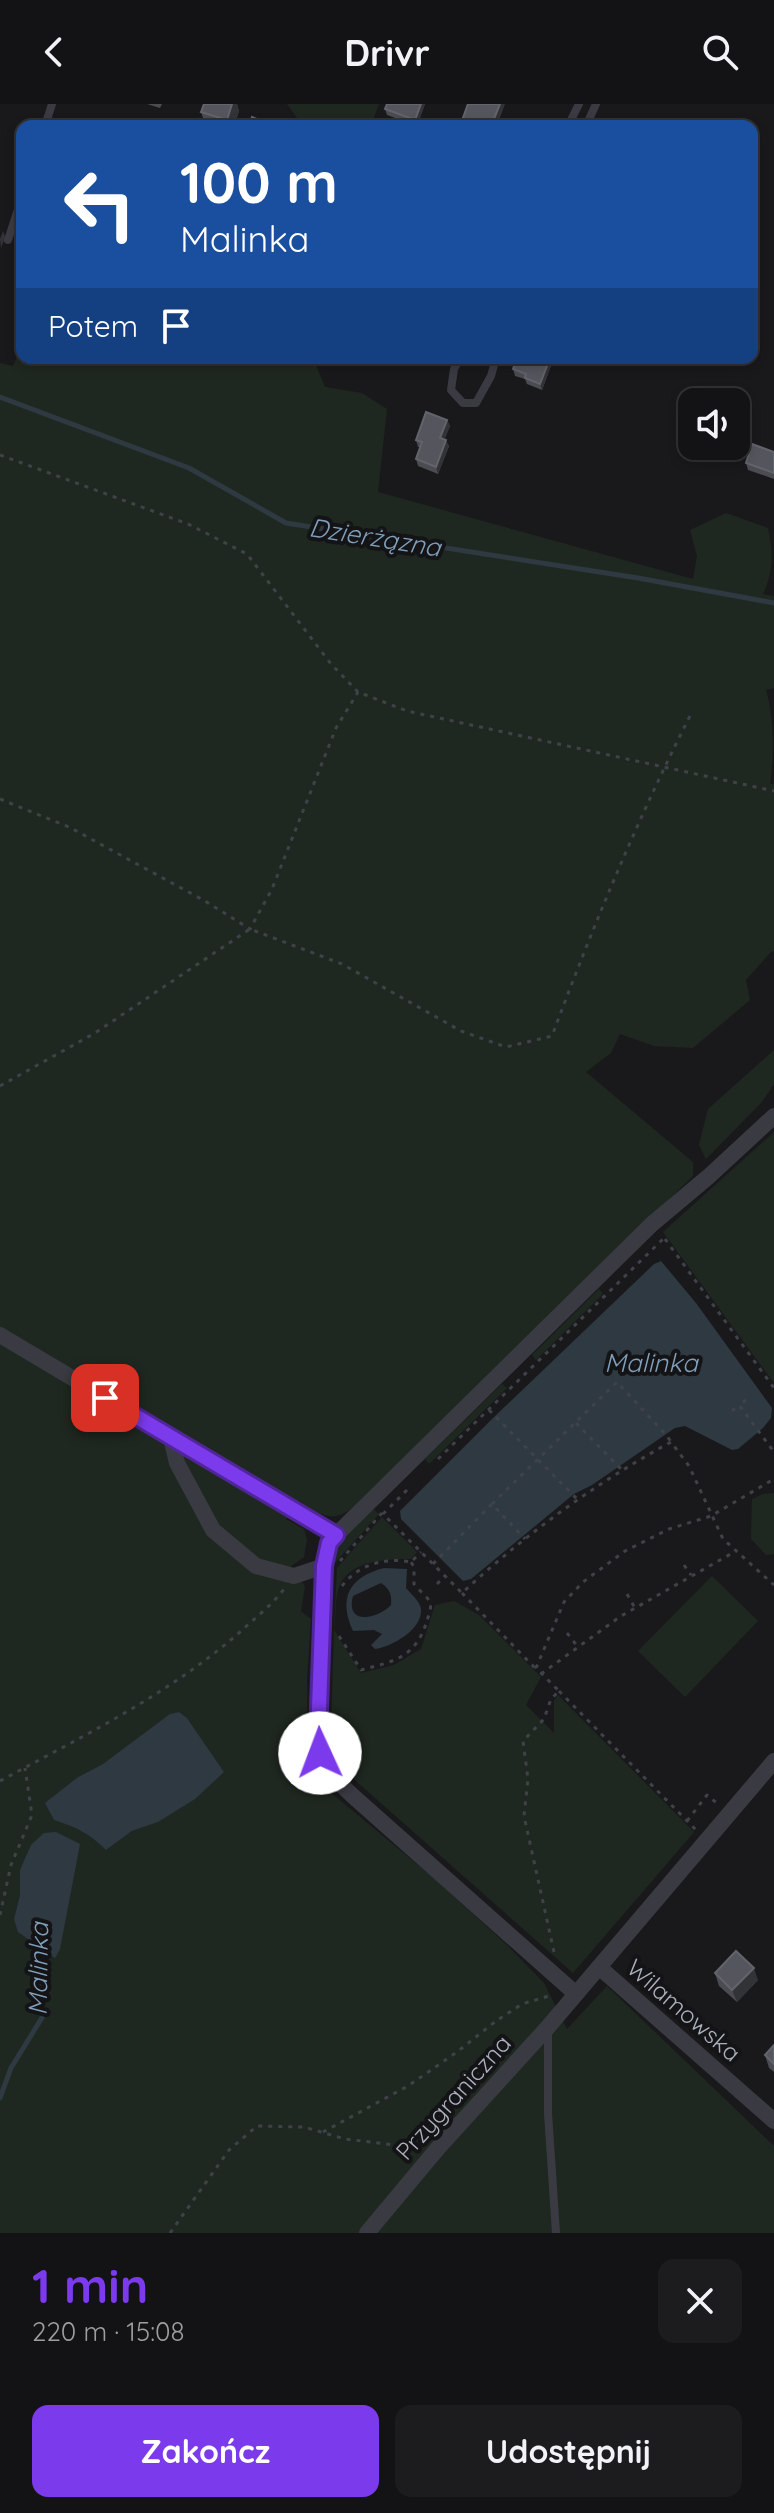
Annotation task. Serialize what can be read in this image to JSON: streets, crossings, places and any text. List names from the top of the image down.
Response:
{
  "streets": {
    "street": ["Wilamowska", "Przygraniczna"]
  },
  "crossings": [
    ["Wilamowska", "Przygraniczna"]
  ],
  "water": ["Dzierżązna", "Malinka"],
  "page": {
    "header": "Drivr",
    "turn": ["100 m", "Malinka"],
    "then": "Potem",
    "heading": ["1 min", "220 m · 15:08"],
    "buttons": ["Zakończ", "Udostępnij"]
  }
}
